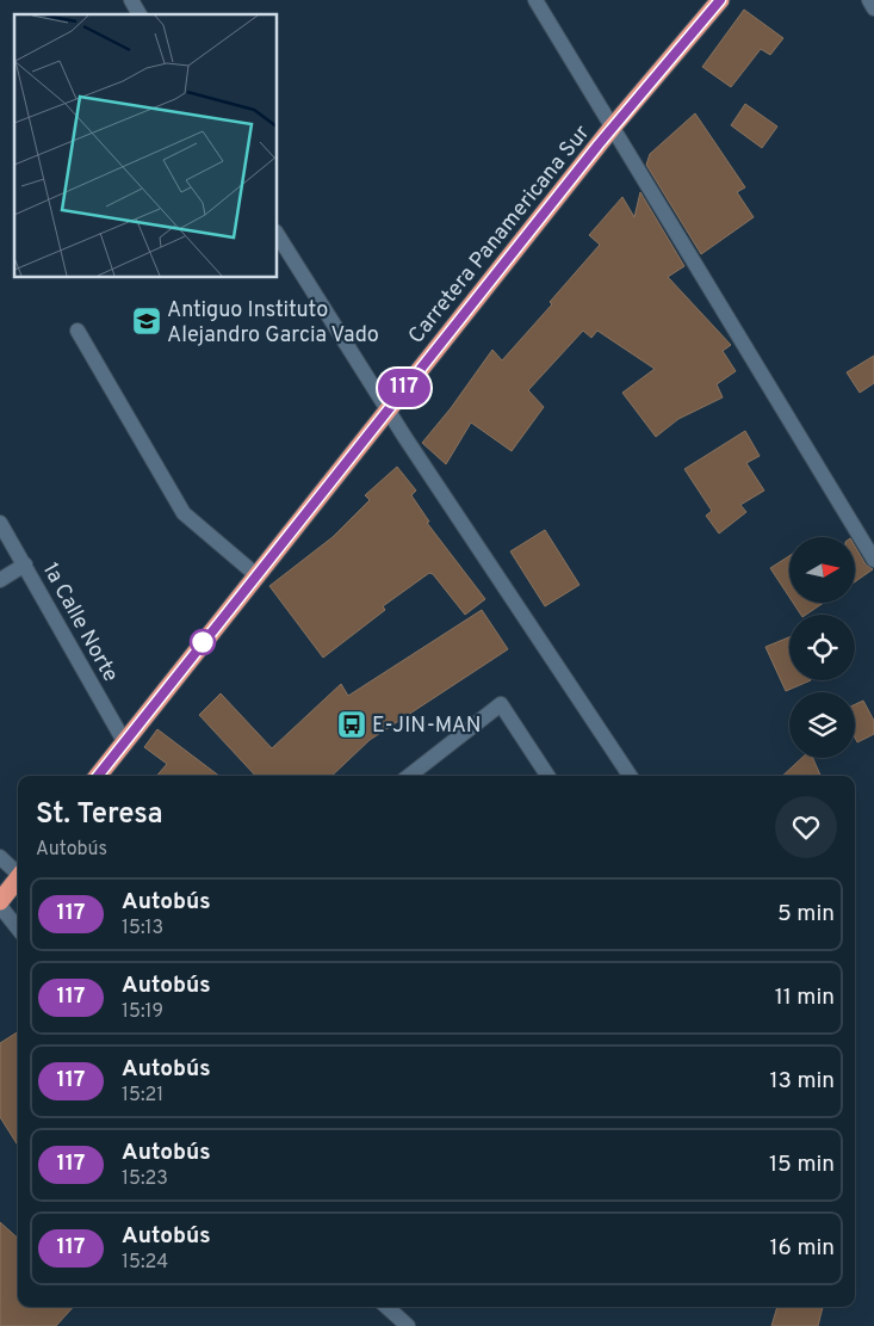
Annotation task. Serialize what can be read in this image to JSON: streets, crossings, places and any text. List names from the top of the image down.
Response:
{
  "streets": {
    "highway": ["Carretera Panamericana Sur"],
    "street": ["1a Calle Norte"]
  },
  "crossings": [
    ["Carretera Panamericana Sur", "1a Calle Norte"]
  ],
  "places": {
    "school or university": ["Antiguo Instituto Alejandro Garcia Vado"],
    "bus stop": ["E-JIN-MAN"]
  },
  "lines": ["bus line 117"],
  "north": "right",
  "page": {
    "on_map": "117",
    "heading": ["St. Teresa", "Autobús"],
    "list": [
      {
        "mark": "117",
        "name": "Autobús",
        "note": "15:13",
        "value": "5 min"
      },
      {
        "mark": "117",
        "name": "Autobús",
        "note": "15:19",
        "value": "11 min"
      },
      {
        "mark": "117",
        "name": "Autobús",
        "note": "15:21",
        "value": "13 min"
      },
      {
        "mark": "117",
        "name": "Autobús",
        "note": "15:23",
        "value": "15 min"
      },
      {
        "mark": "117",
        "name": "Autobús",
        "note": "15:24",
        "value": "16 min"
      }
    ]
  }
}
